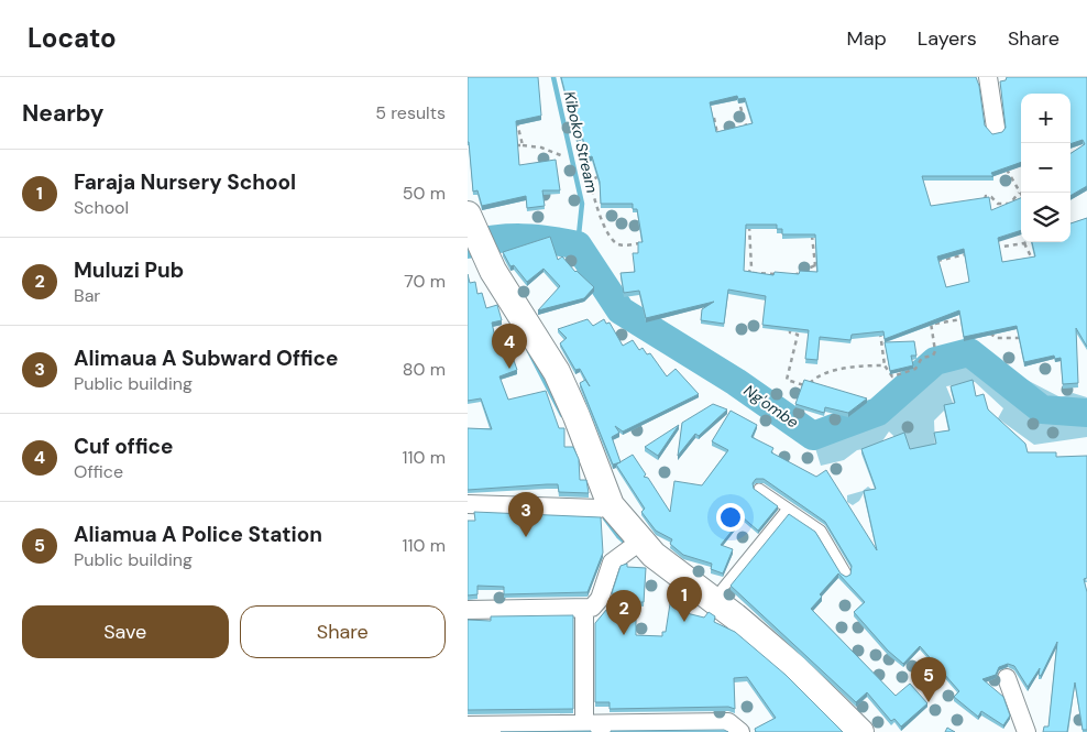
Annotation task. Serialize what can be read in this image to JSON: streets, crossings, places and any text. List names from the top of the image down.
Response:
{
  "water": ["Kiboko Stream", "Ng'ombe"],
  "page": {
    "header": "Locato",
    "nav": ["Map", "Layers", "Share"],
    "heading": ["Nearby", "5 results"],
    "map_buttons": ["+", "−"],
    "list": [
      {
        "mark": "1",
        "name": "Faraja Nursery School",
        "note": "School",
        "value": "50 m"
      },
      {
        "mark": "2",
        "name": "Muluzi Pub",
        "note": "Bar",
        "value": "70 m"
      },
      {
        "mark": "3",
        "name": "Alimaua A Subward Office",
        "note": "Public building",
        "value": "80 m"
      },
      {
        "mark": "4",
        "name": "Cuf office",
        "note": "Office",
        "value": "110 m"
      },
      {
        "mark": "5",
        "name": "Aliamua A Police Station",
        "note": "Public building",
        "value": "110 m"
      }
    ],
    "pins": [
      "4",
      "3",
      "1",
      "2",
      "5"
    ],
    "buttons": ["Save", "Share"]
  }
}
